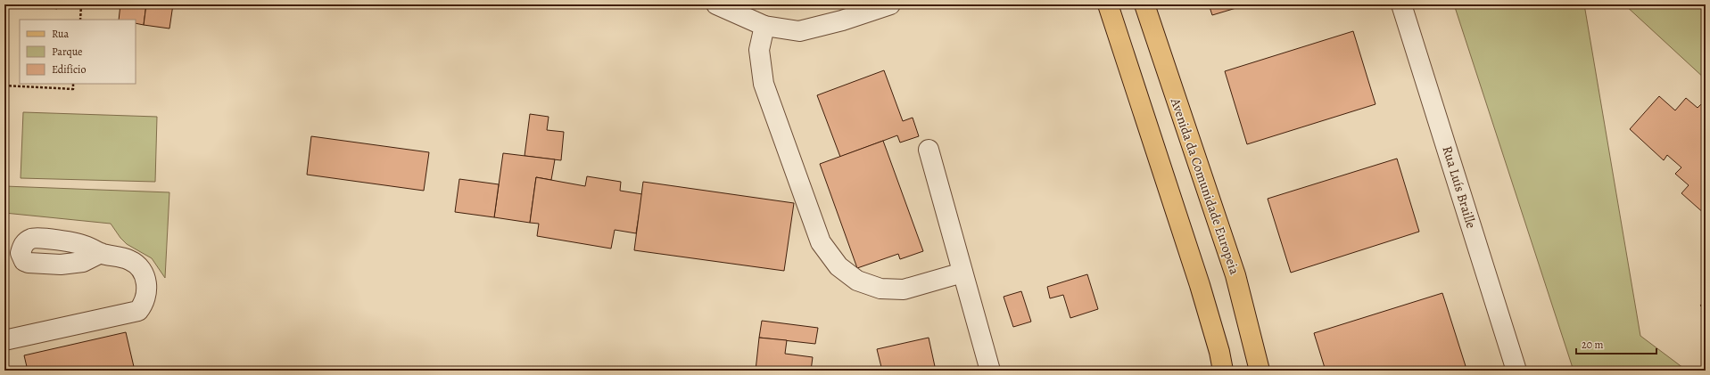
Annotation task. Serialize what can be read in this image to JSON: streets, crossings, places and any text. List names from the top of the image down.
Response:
{
  "streets": {
    "main road": ["Avenida da Comunidade Europeia"],
    "street": ["Rua Luís Braille"]
  },
  "legend": ["Rua", "Parque", "Edifício"],
  "scale_bar": "20 m"
}
